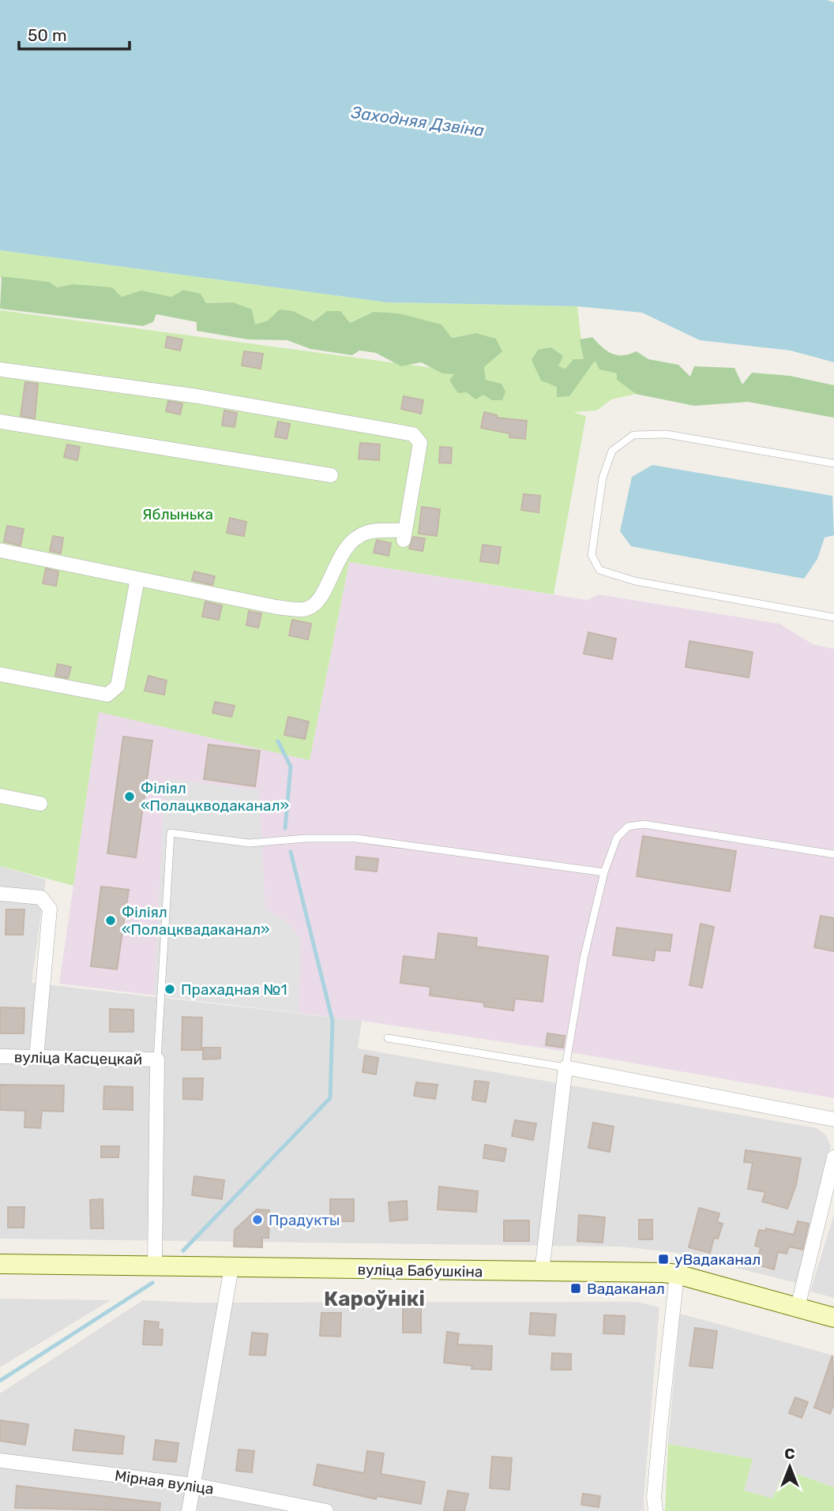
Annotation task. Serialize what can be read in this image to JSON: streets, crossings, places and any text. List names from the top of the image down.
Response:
{
  "streets": {
    "street": ["вуліца Касцецкай", "вуліца Бабушкіна", "Мірная вуліца"]
  },
  "districts": ["Кароўнікі"],
  "water": ["Заходняя Дзвіна"],
  "parks": ["Яблынька"],
  "places": {
    "other": [
      "Філіял «Полацкводаканал»",
      "Філіял «Полацквадаканал»",
      "Прахадная №1",
      "Прадукты"
    ],
    "transit": ["уВадаканал", "Вадаканал"]
  },
  "scale_bar": "50 m",
  "north": "top"
}
